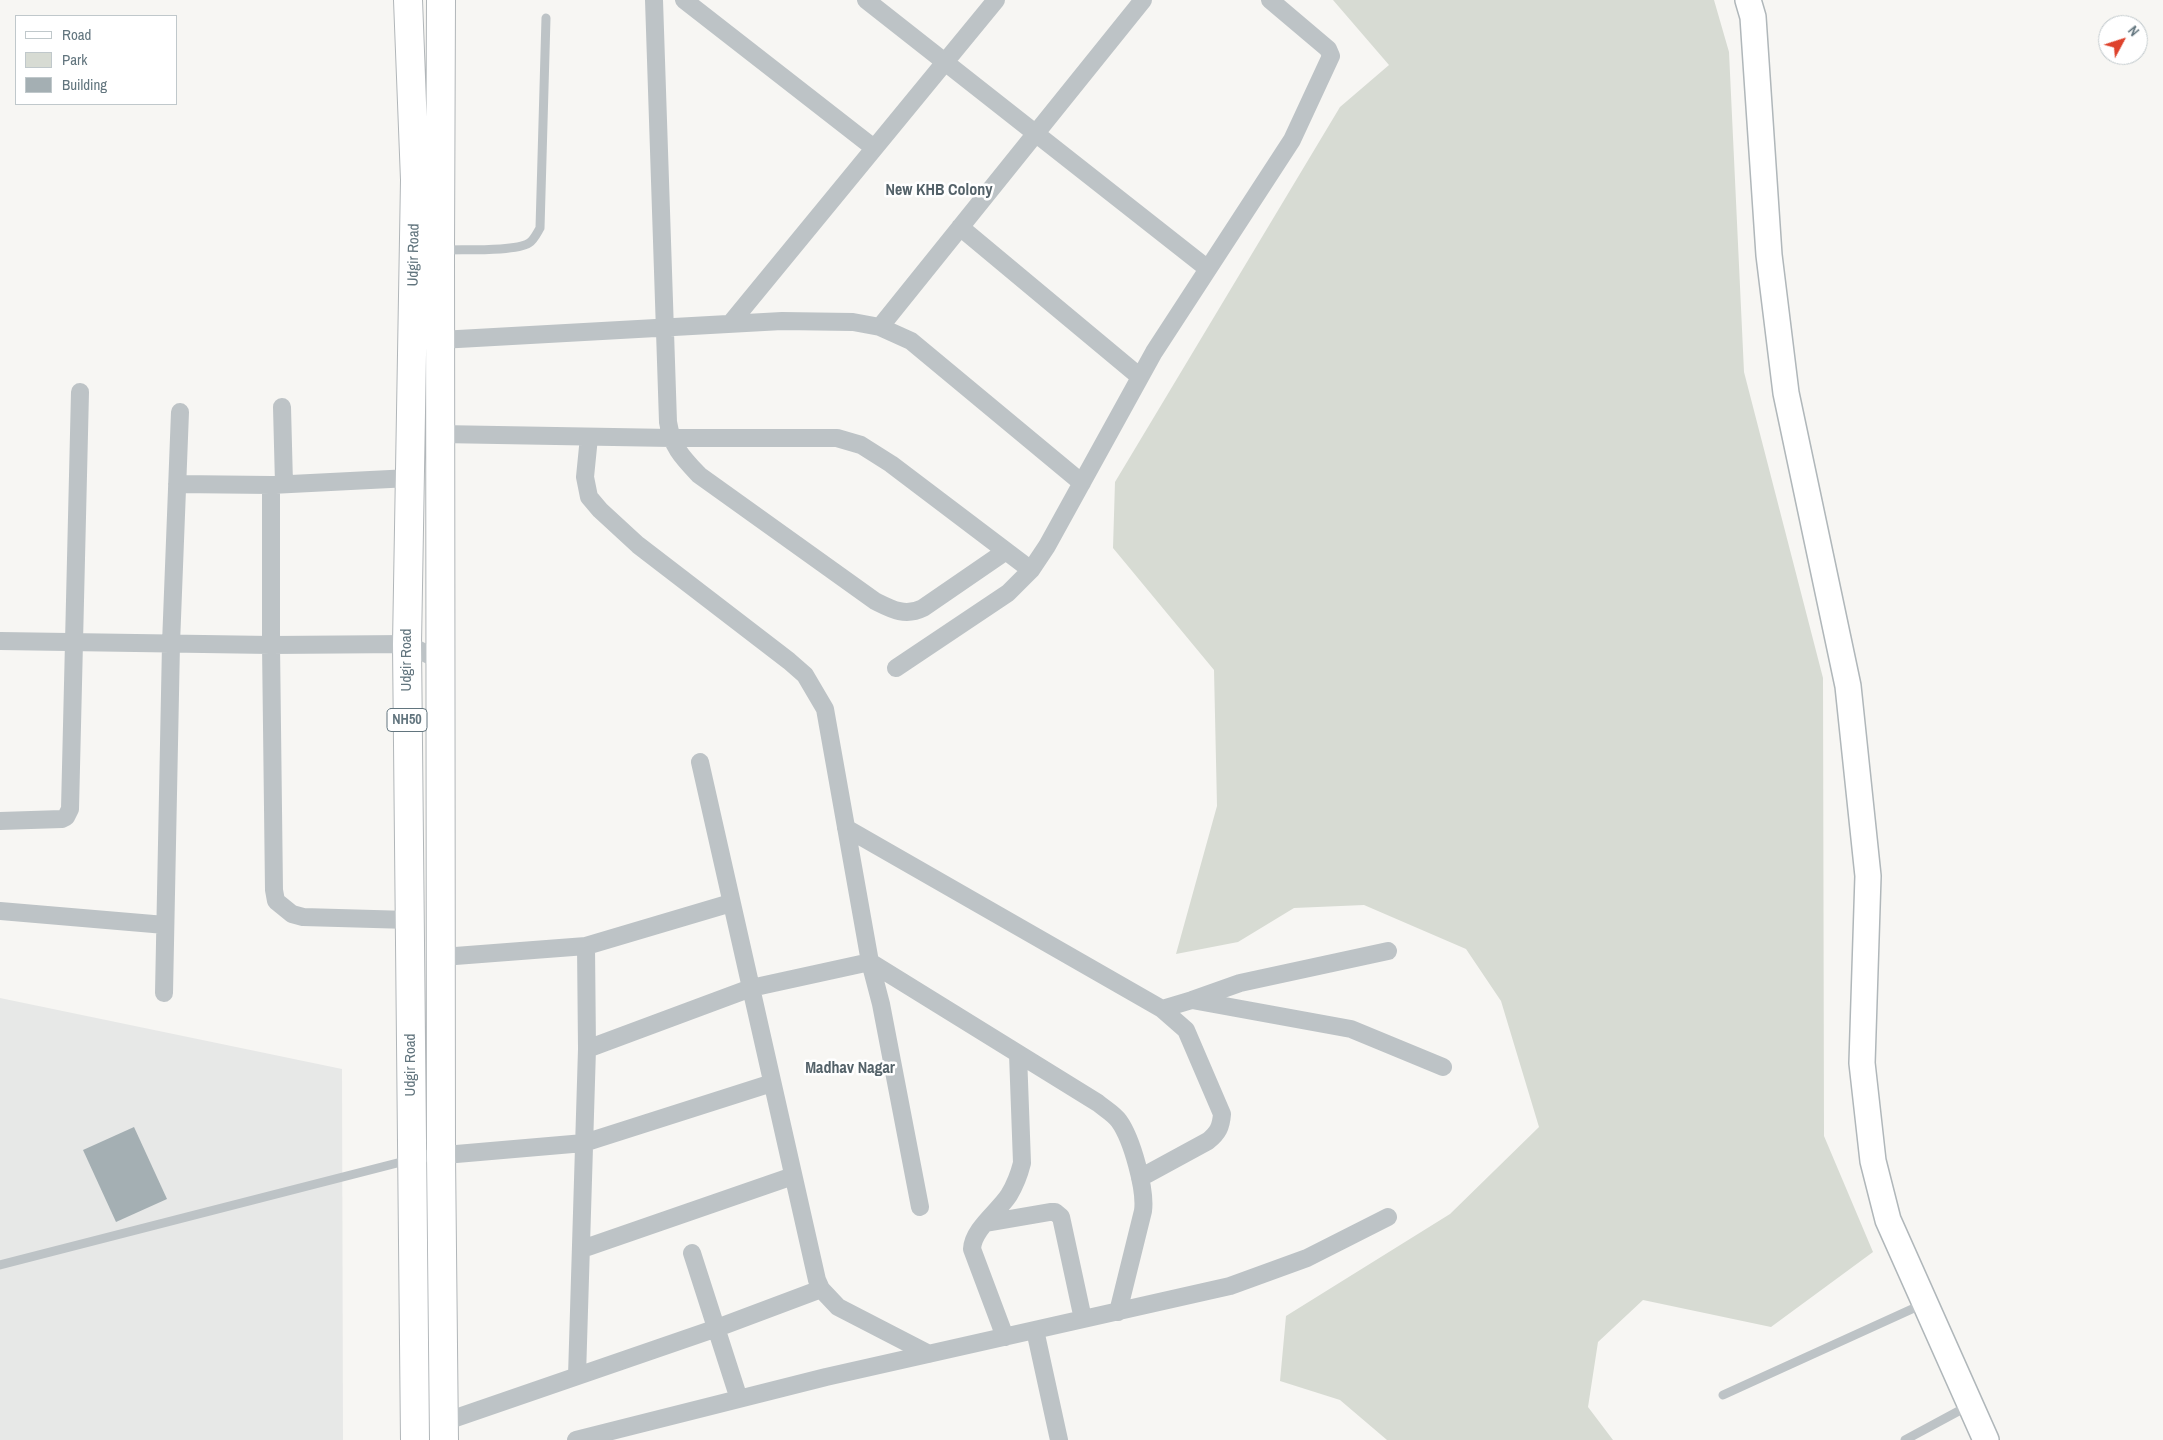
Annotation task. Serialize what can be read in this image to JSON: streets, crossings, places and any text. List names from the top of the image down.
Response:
{
  "streets": {
    "highway": ["Udgir Road", "NH50"]
  },
  "districts": ["New KHB Colony", "Madhav Nagar"],
  "legend": ["Road", "Park", "Building"],
  "north": "top right"
}
